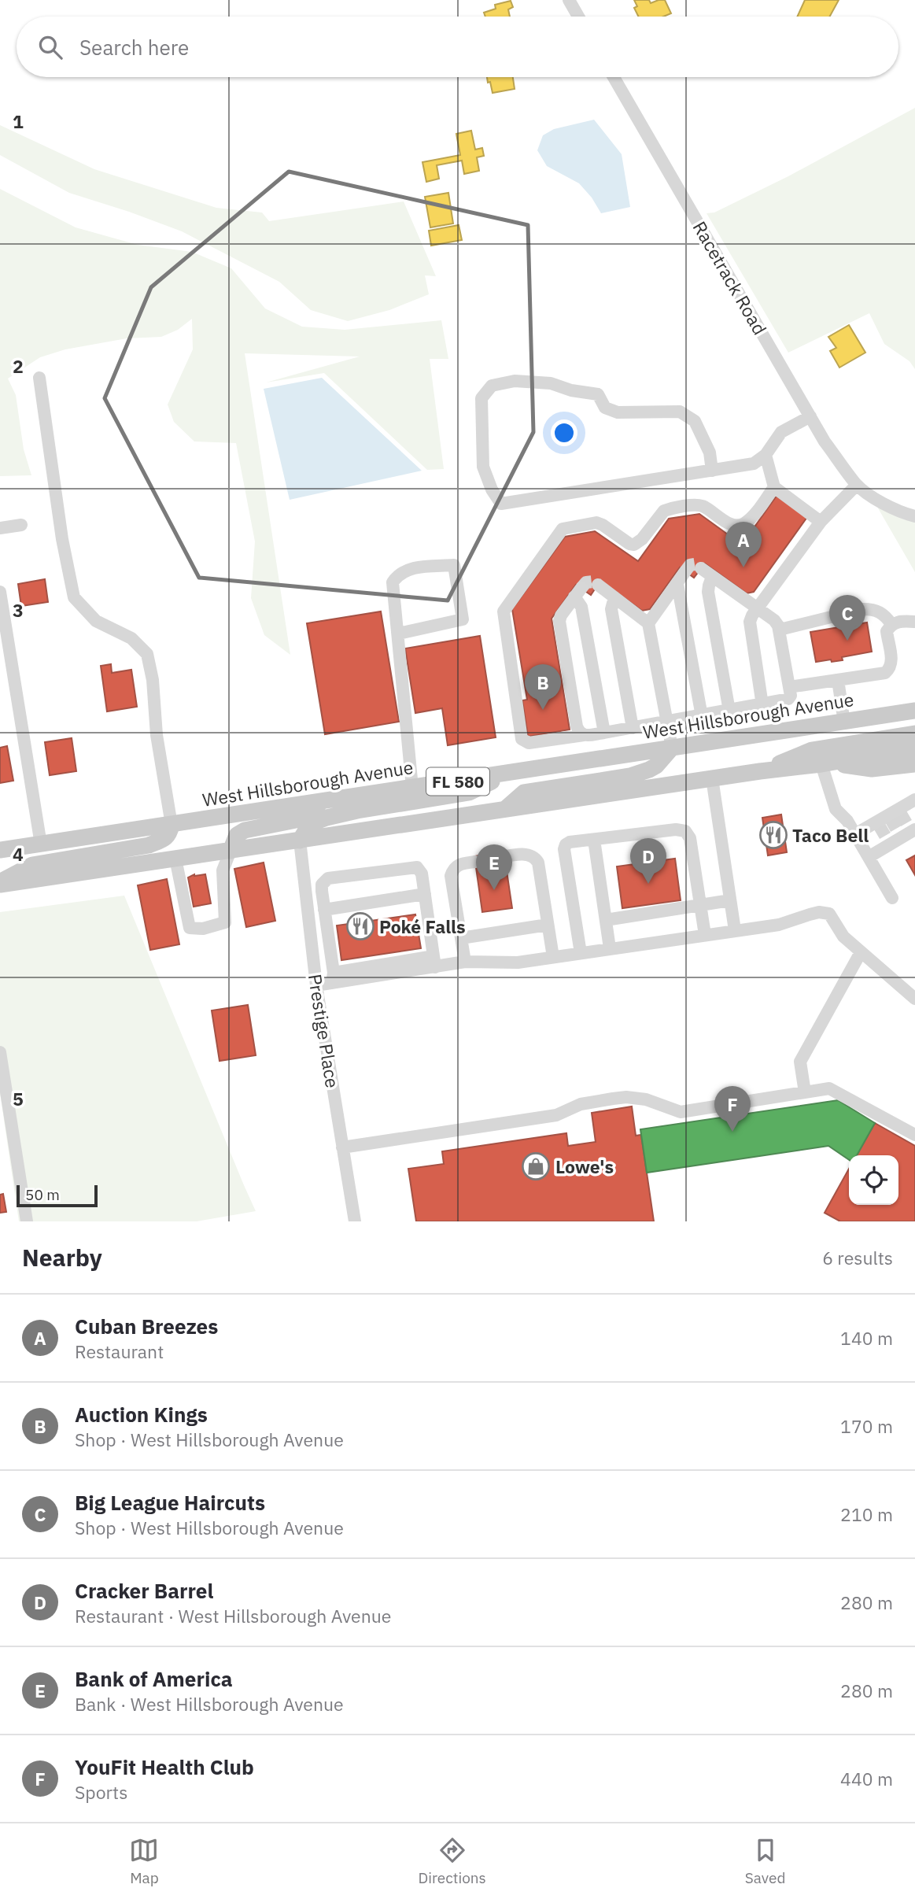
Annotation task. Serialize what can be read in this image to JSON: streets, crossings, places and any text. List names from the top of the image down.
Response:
{
  "streets": {
    "main road": ["West Hillsborough Avenue", "FL 580"],
    "street": ["Racetrack Road", "Prestige Place"]
  },
  "crossings": [
    ["FL 580", "Prestige Place"]
  ],
  "places": {
    "restaurant": ["Taco Bell", "Poké Falls"],
    "shop": ["Lowe's"]
  },
  "scale_bar": "50 m",
  "page": {
    "search": "Search here",
    "pins": [
      "A",
      "C",
      "B",
      "D",
      "E",
      "F"
    ],
    "scale": "50 m",
    "heading": ["Nearby", "6 results"],
    "list": [
      {
        "mark": "A",
        "name": "Cuban Breezes",
        "note": "Restaurant",
        "value": "140 m"
      },
      {
        "mark": "B",
        "name": "Auction Kings",
        "note": "Shop · West Hillsborough Avenue",
        "value": "170 m"
      },
      {
        "mark": "C",
        "name": "Big League Haircuts",
        "note": "Shop · West Hillsborough Avenue",
        "value": "210 m"
      },
      {
        "mark": "D",
        "name": "Cracker Barrel",
        "note": "Restaurant · West Hillsborough Avenue",
        "value": "280 m"
      },
      {
        "mark": "E",
        "name": "Bank of America",
        "note": "Bank · West Hillsborough Avenue",
        "value": "280 m"
      },
      {
        "mark": "F",
        "name": "YouFit Health Club",
        "note": "Sports",
        "value": "440 m"
      }
    ],
    "nav": ["Map", "Directions", "Saved"]
  },
  "grid": {
    "rows": [
      "1",
      "2",
      "3",
      "4",
      "5"
    ]
  }
}
